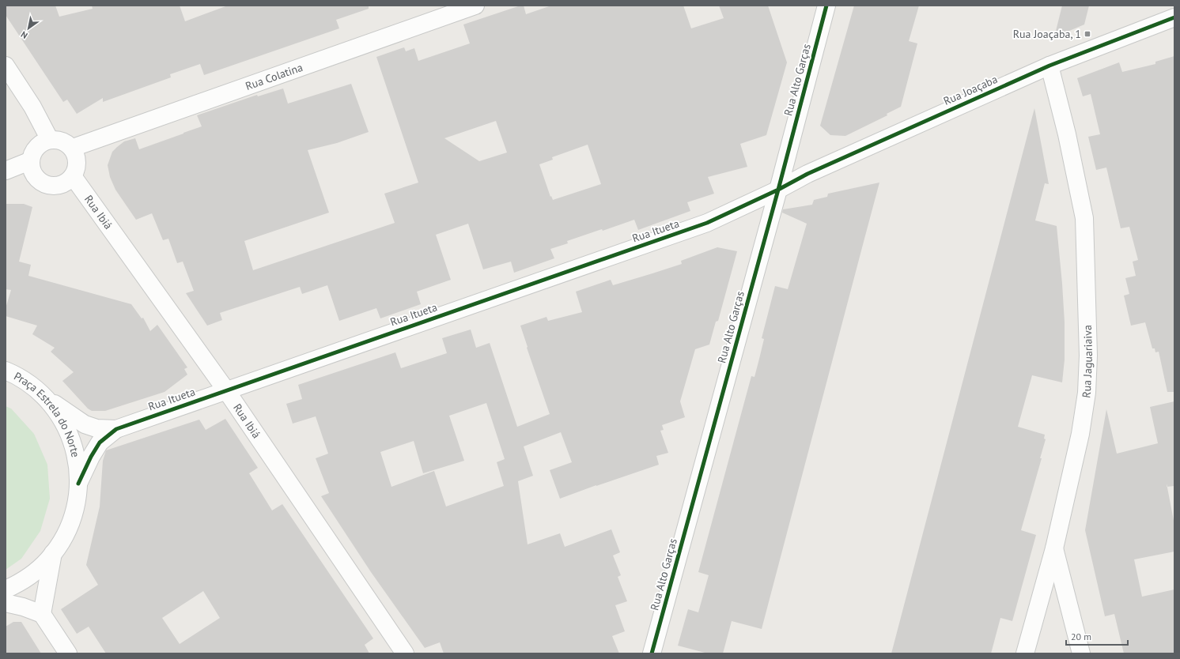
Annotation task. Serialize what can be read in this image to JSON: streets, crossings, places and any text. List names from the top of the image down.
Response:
{
  "streets": {
    "street": [
      "Rua Colatina",
      "Rua Alto Garças",
      "Rua Joaçaba",
      "Rua Ibiá",
      "Rua Itueta",
      "Rua Jaguariaiva",
      "Praça Estrela do Norte"
    ]
  },
  "crossings": [
    ["Rua Colatina", "Rua Ibiá"],
    ["Rua Alto Garças", "Rua Joaçaba"],
    ["Rua Alto Garças", "Rua Itueta"],
    ["Rua Joaçaba", "Rua Itueta"],
    ["Rua Joaçaba", "Rua Jaguariaiva"],
    ["Rua Ibiá", "Rua Itueta"],
    ["Rua Itueta", "Praça Estrela do Norte"]
  ],
  "places": {
    "transit": ["Rua Joaçaba, 1"]
  },
  "scale_bar": "20 m",
  "north": "bottom left"
}
